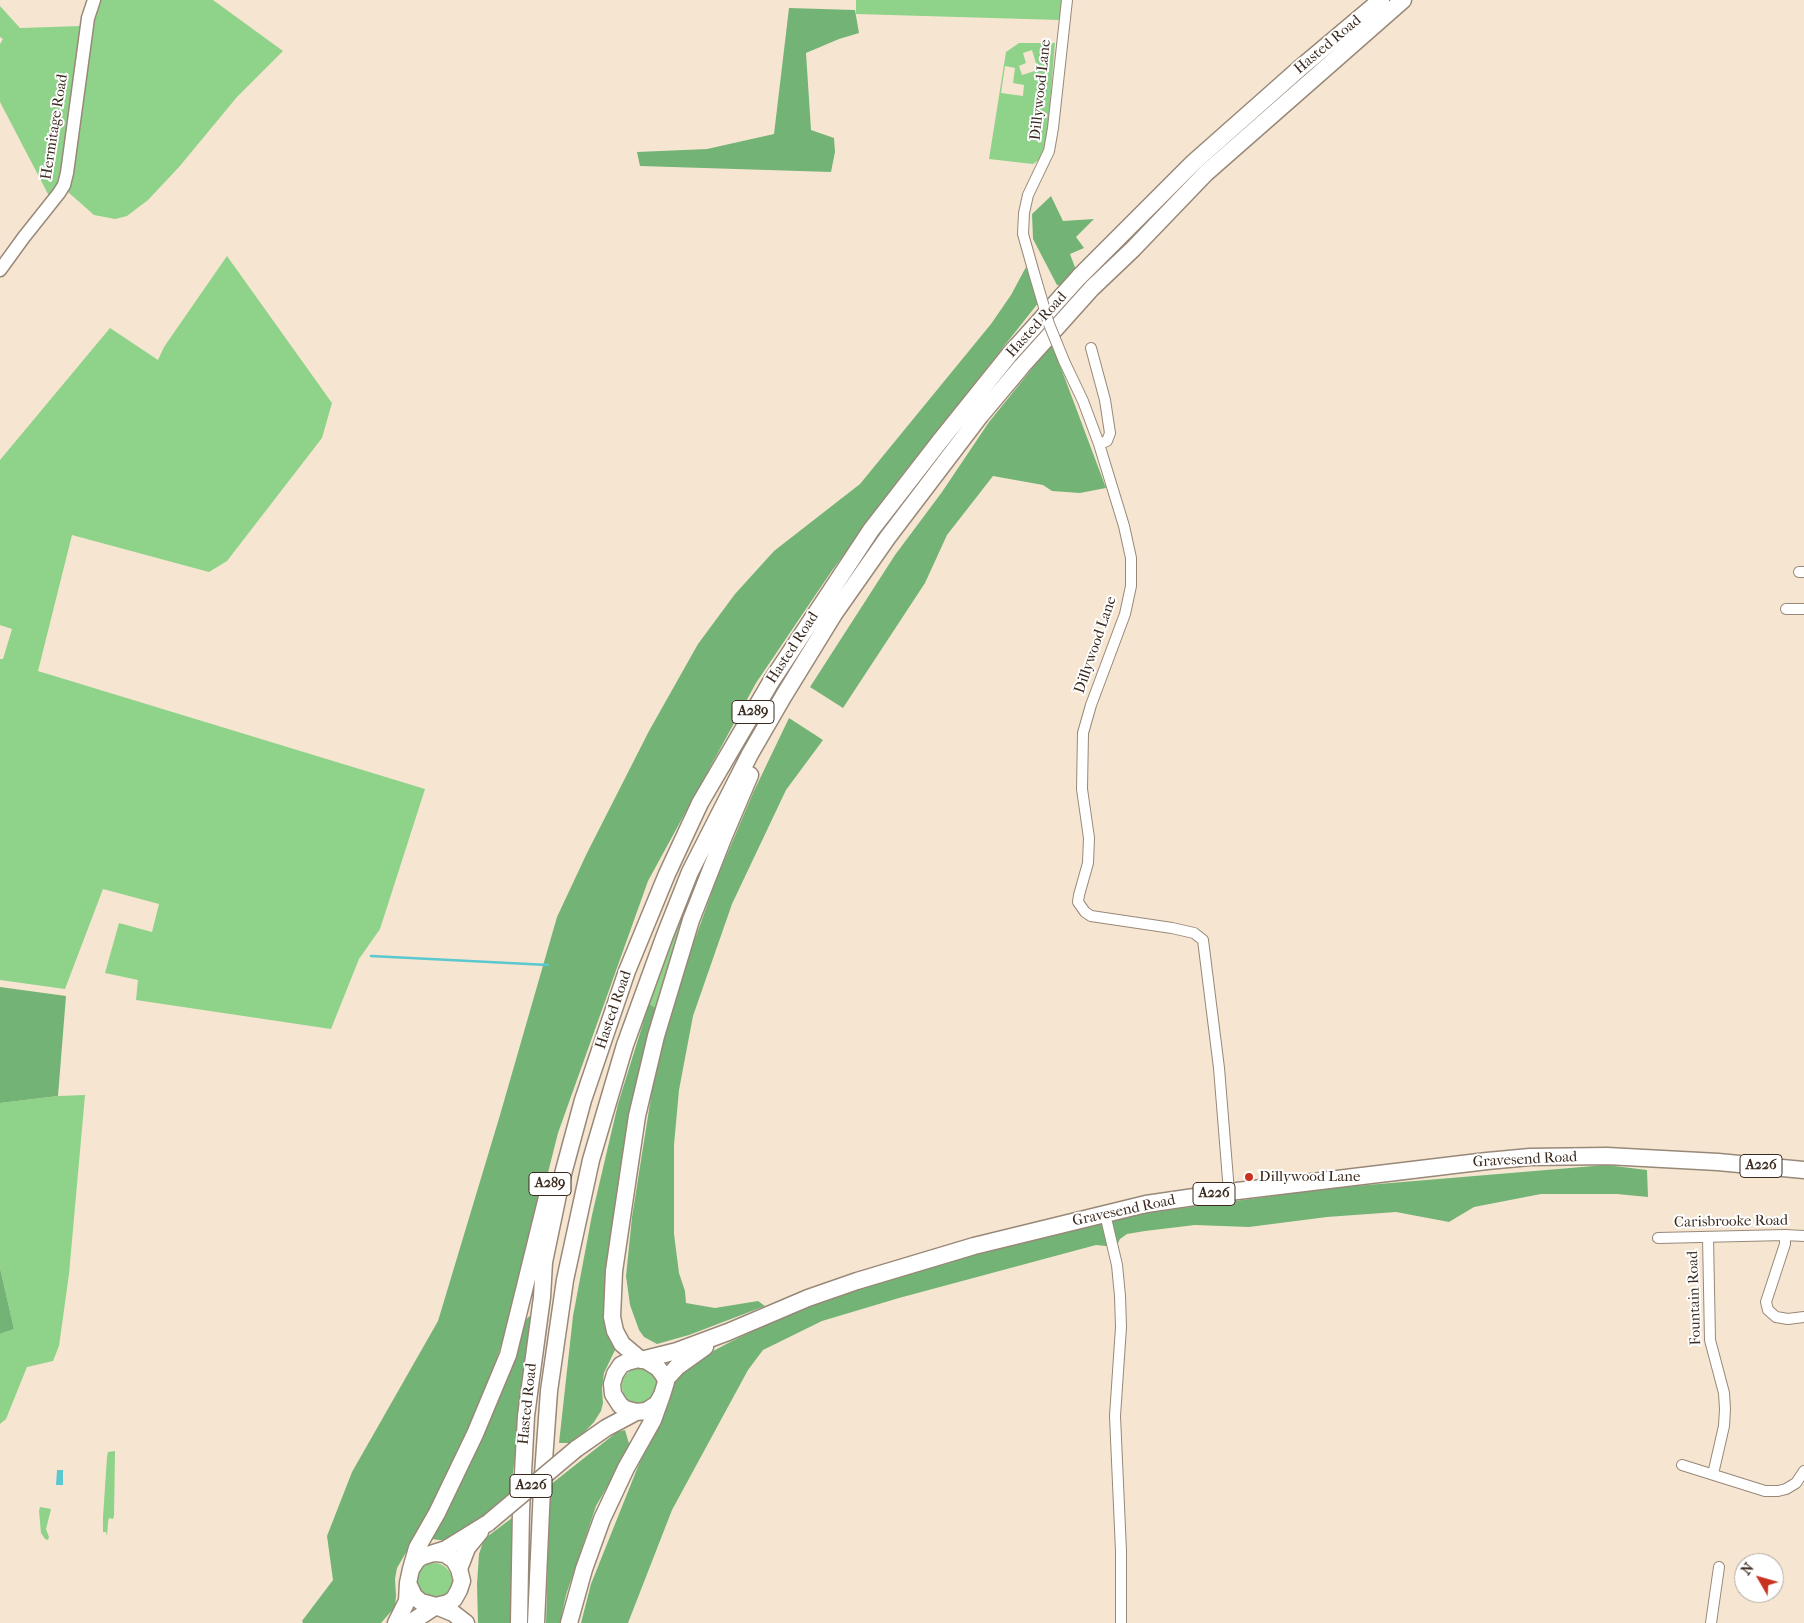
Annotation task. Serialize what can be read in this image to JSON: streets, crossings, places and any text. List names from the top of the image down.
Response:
{
  "streets": {
    "main road": [
      "Hasted Road",
      "A289",
      "Gravesend Road",
      "A226"
    ],
    "street": [
      "Dillywood Lane",
      "Hermitage Road",
      "Carisbrooke Road",
      "Fountain Road"
    ]
  },
  "crossings": [
    ["Hasted Road", "A289"],
    ["Dillywood Lane", "Gravesend Road"],
    ["A289", "Gravesend Road"],
    ["A289", "A226"],
    ["Gravesend Road", "A226"],
    ["Carisbrooke Road", "Fountain Road"]
  ],
  "places": ["Dillywood Lane"],
  "north": "top left"
}
